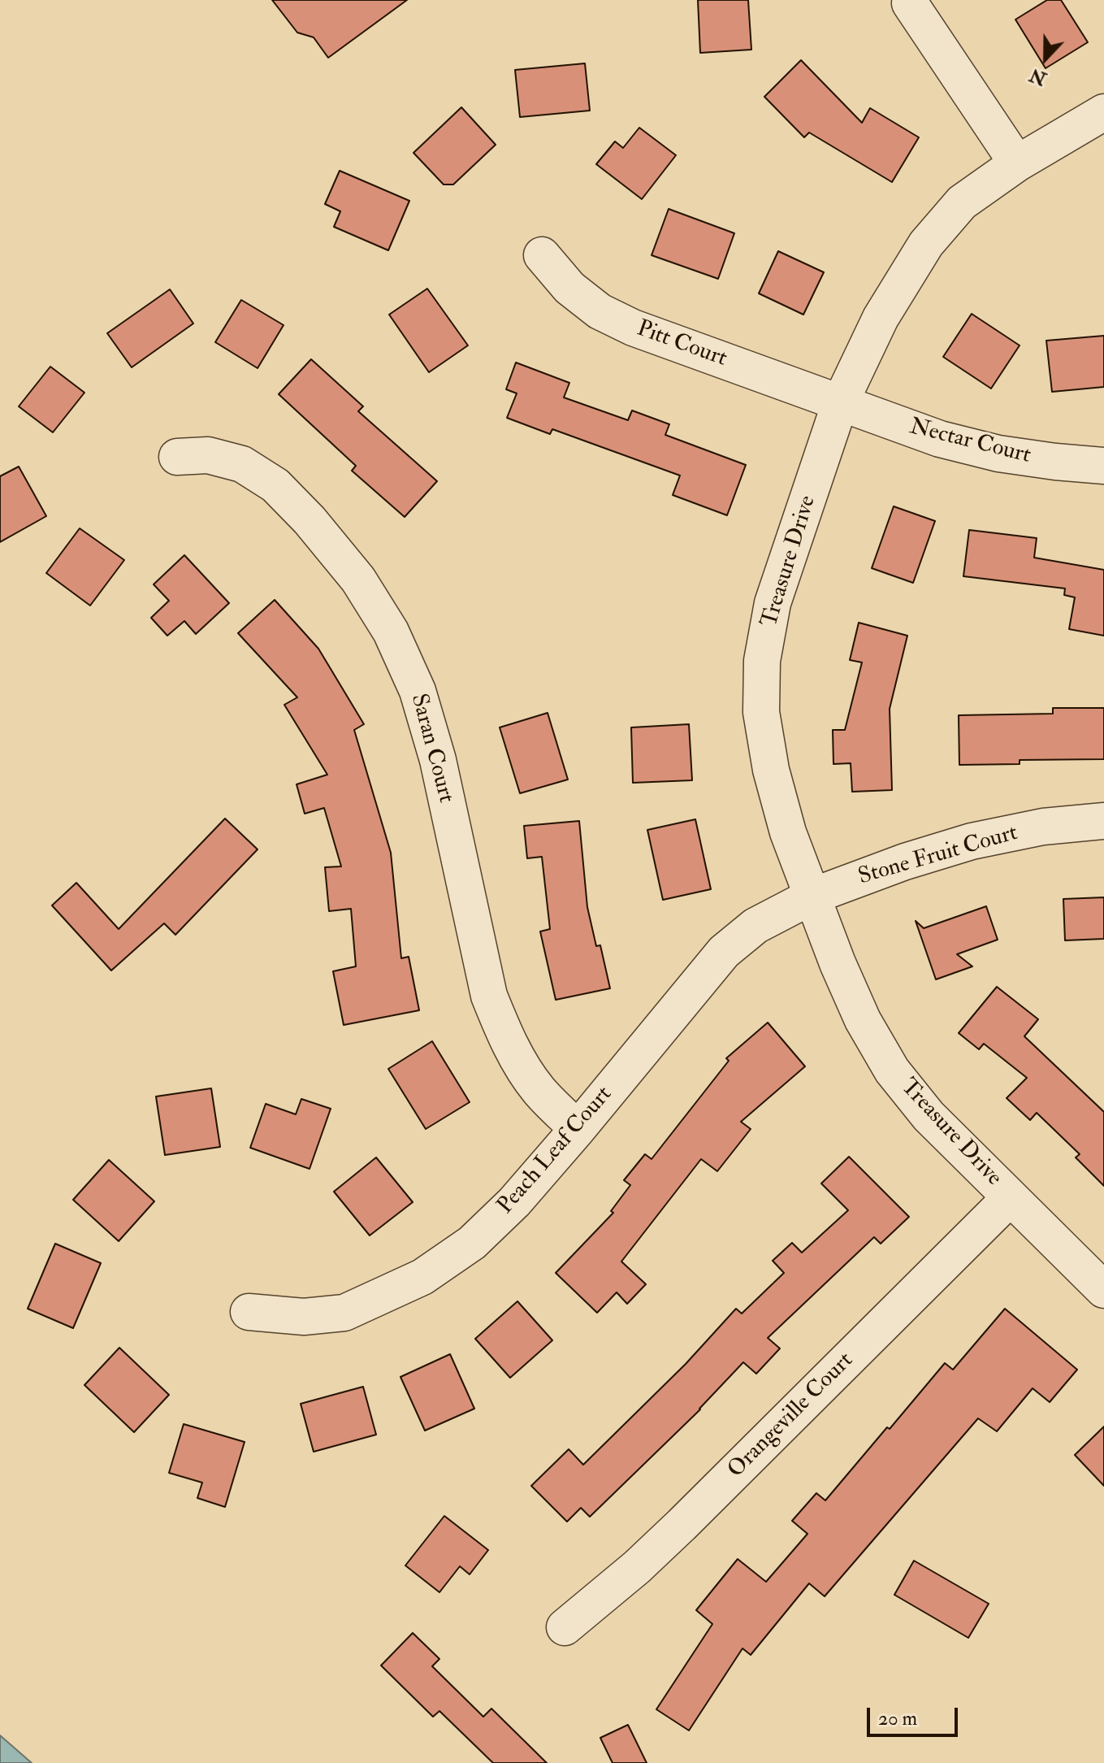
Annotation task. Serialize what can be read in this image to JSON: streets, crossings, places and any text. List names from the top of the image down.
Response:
{
  "streets": {
    "street": [
      "Pitt Court",
      "Nectar Court",
      "Treasure Drive",
      "Saran Court",
      "Stone Fruit Court",
      "Peach Leaf Court",
      "Orangeville Court"
    ]
  },
  "crossings": [
    ["Pitt Court", "Nectar Court"],
    ["Pitt Court", "Treasure Drive"],
    ["Nectar Court", "Treasure Drive"],
    ["Treasure Drive", "Stone Fruit Court"],
    ["Treasure Drive", "Peach Leaf Court"],
    ["Treasure Drive", "Orangeville Court"],
    ["Saran Court", "Peach Leaf Court"],
    ["Stone Fruit Court", "Peach Leaf Court"]
  ],
  "scale_bar": "20 m",
  "north": "bottom"
}
